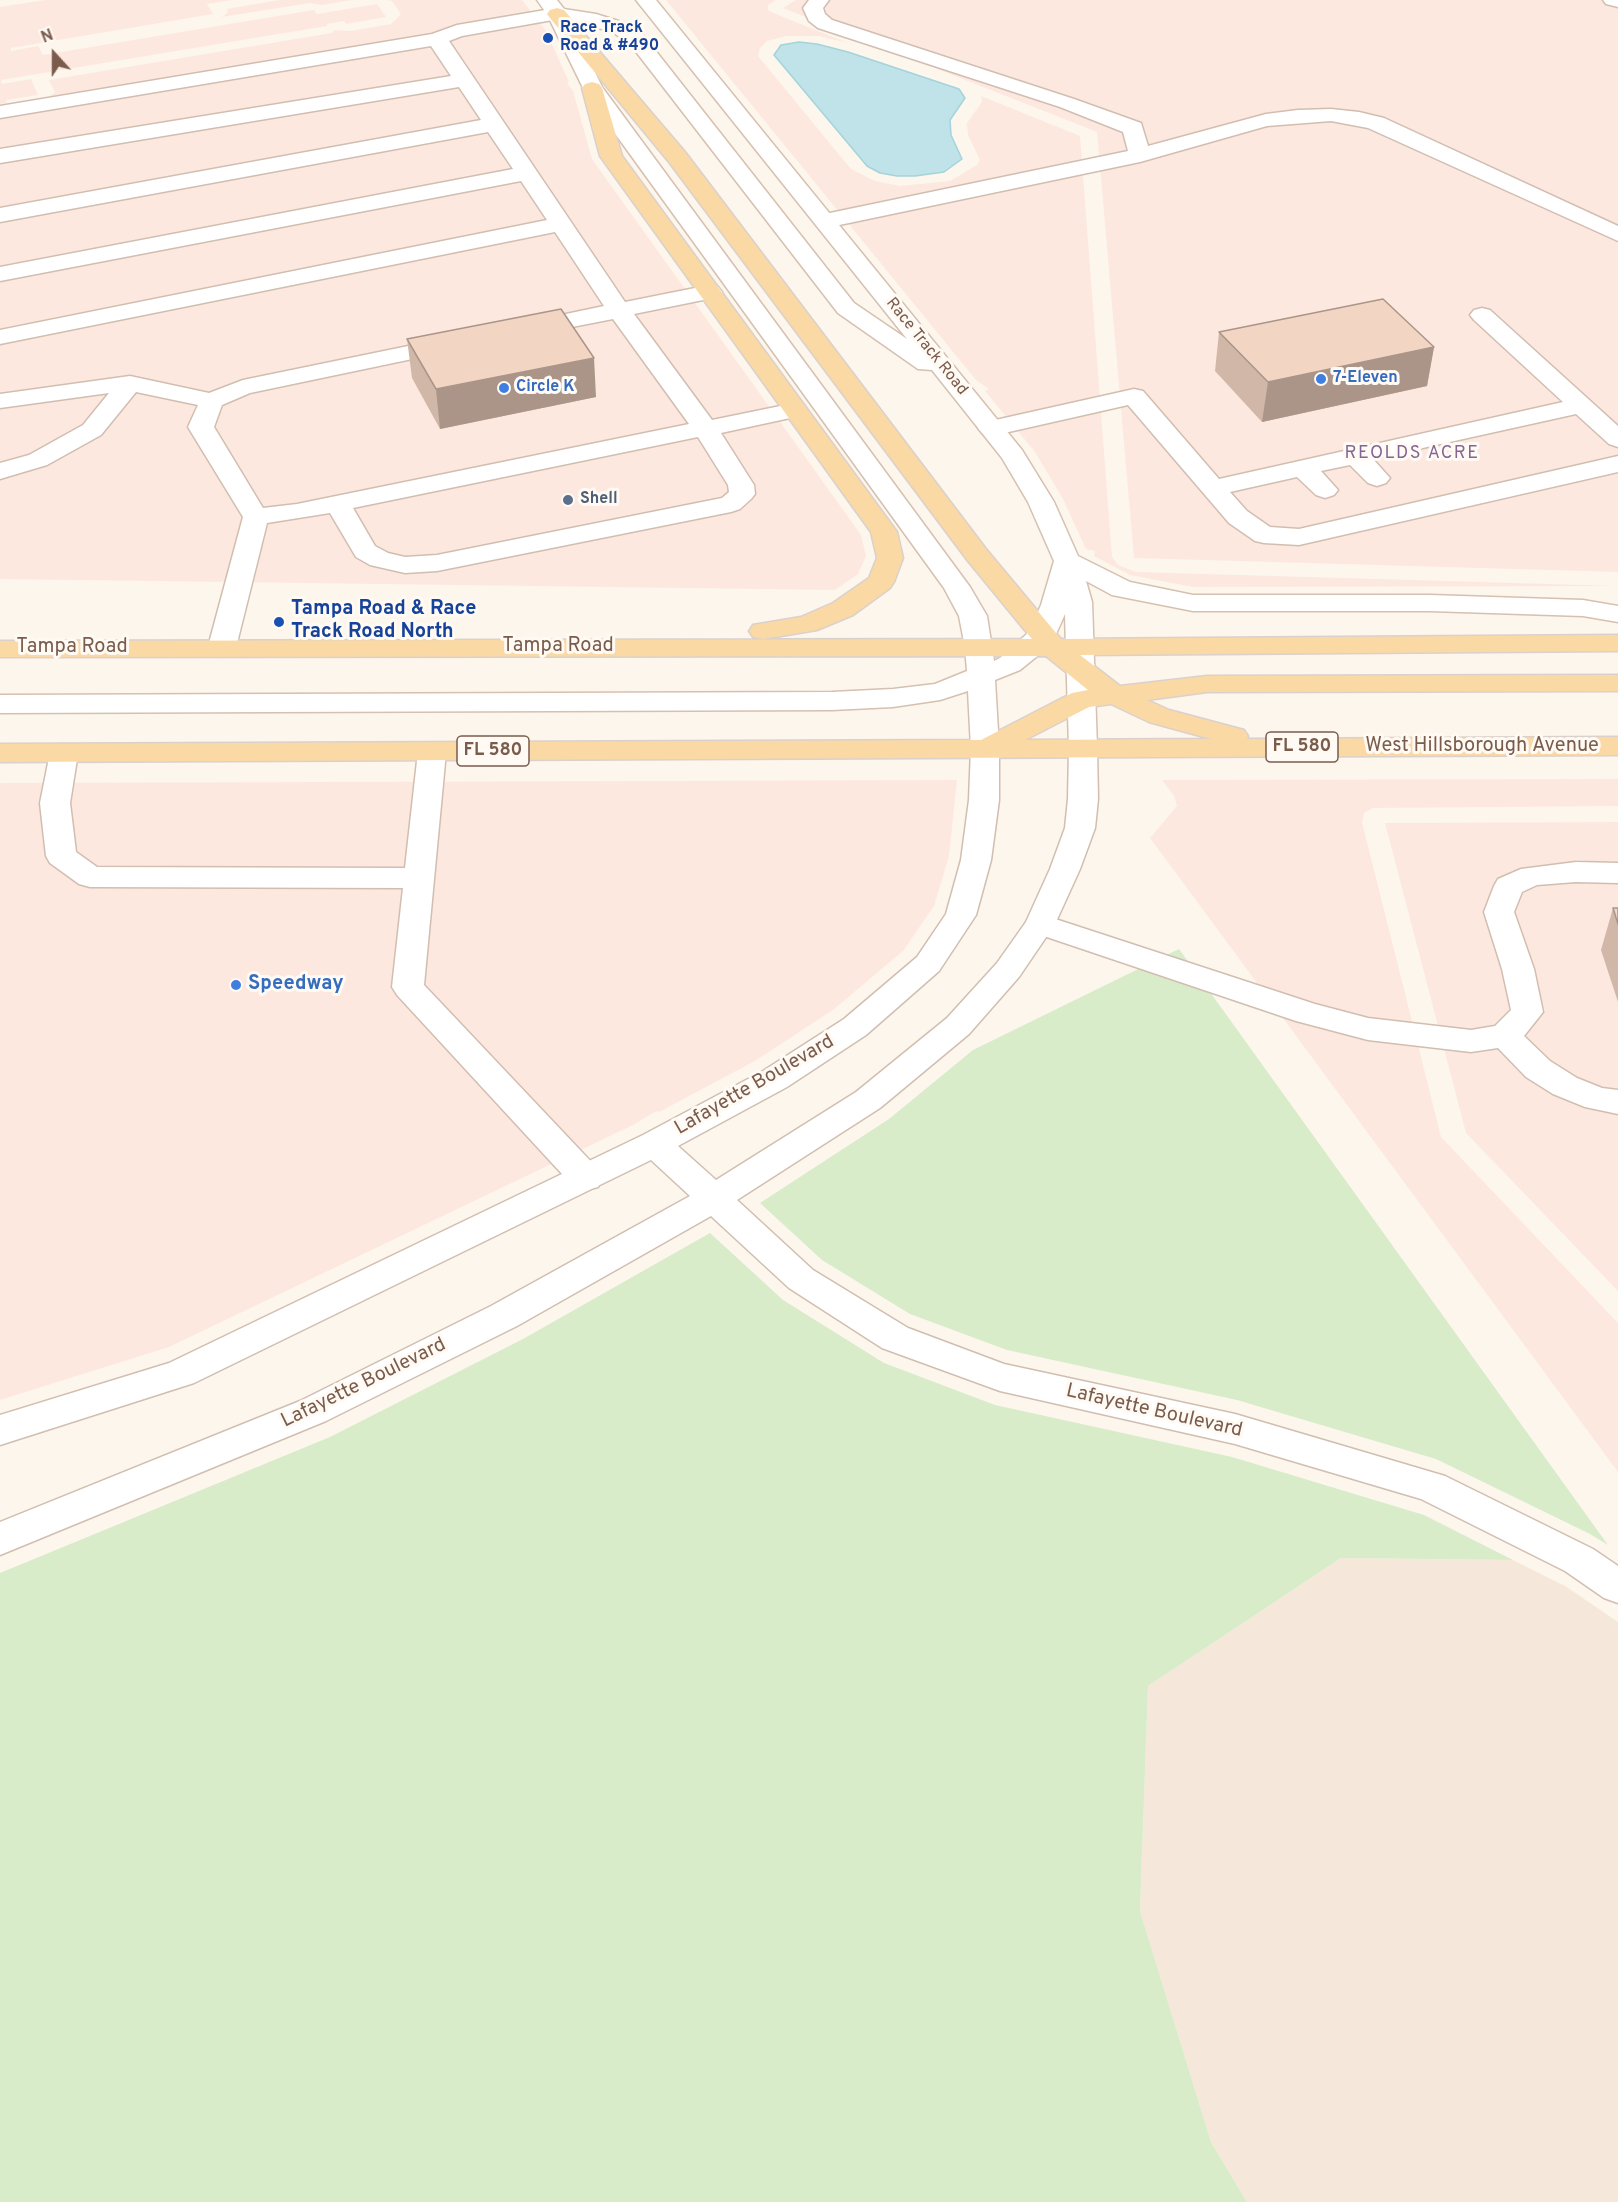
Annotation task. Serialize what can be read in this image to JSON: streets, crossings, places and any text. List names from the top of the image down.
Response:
{
  "streets": {
    "main road": [
      "Race Track Road",
      "Tampa Road",
      "FL 580",
      "West Hillsborough Avenue",
      "Lafayette Boulevard"
    ]
  },
  "crossings": [
    ["Race Track Road", "West Hillsborough Avenue"],
    ["Race Track Road", "Lafayette Boulevard"],
    ["FL 580", "West Hillsborough Avenue"],
    ["FL 580", "Lafayette Boulevard"],
    ["West Hillsborough Avenue", "Lafayette Boulevard"]
  ],
  "districts": ["REOLDS ACRE"],
  "places": [
    "Race Track Road & #490",
    "7-Eleven",
    "Circle K",
    "Shell",
    "Tampa Road & Race Track Road North",
    "Speedway"
  ],
  "north": "top"
}
